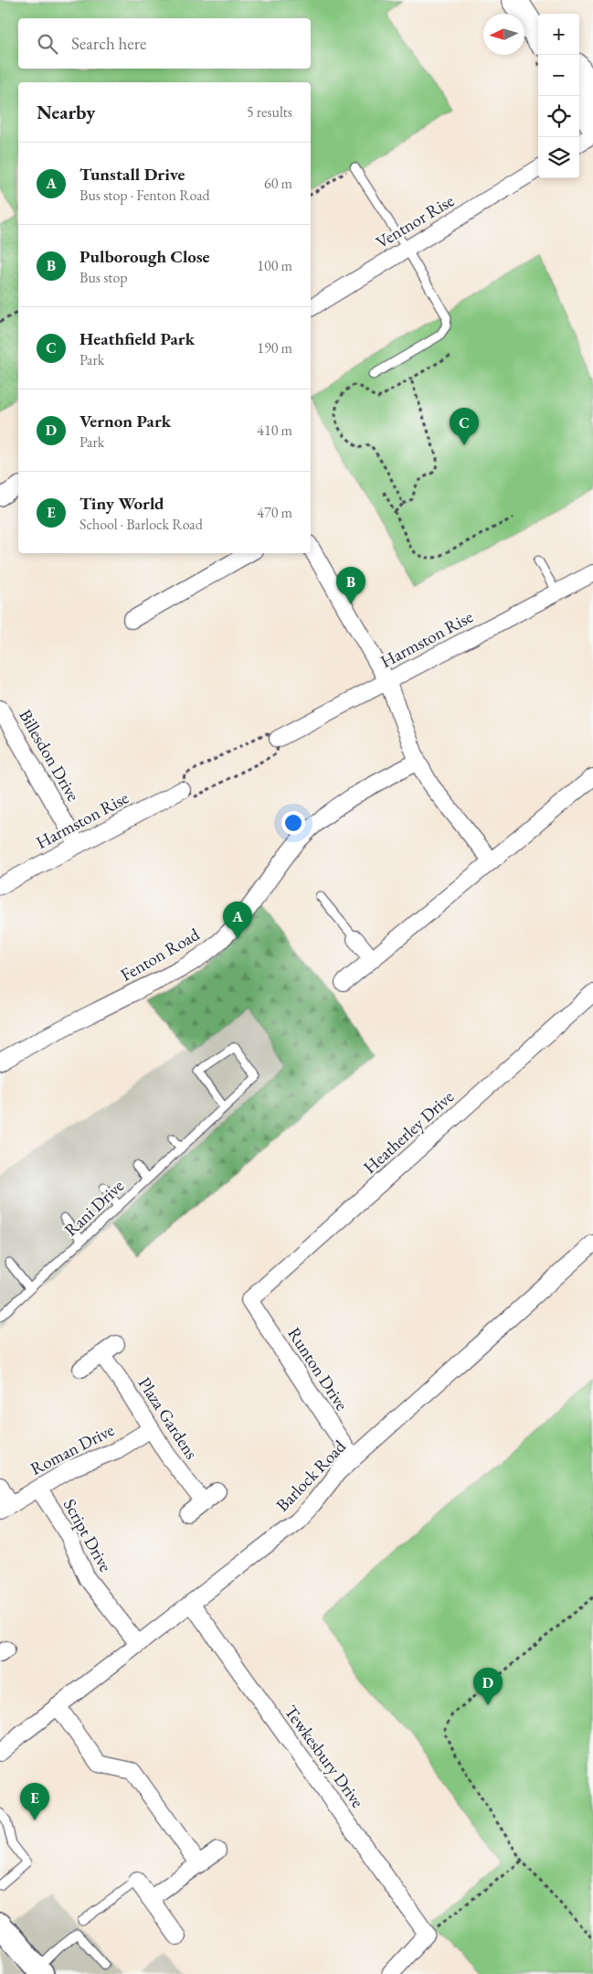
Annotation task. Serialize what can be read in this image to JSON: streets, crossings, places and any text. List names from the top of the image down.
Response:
{
  "streets": {
    "street": [
      "Ventnor Rise",
      "Harmston Rise",
      "Billesdon Drive",
      "Fenton Road",
      "Heatherley Drive",
      "Runton Drive",
      "Plaza Gardens",
      "Roman Drive",
      "Barlock Road",
      "Script Drive",
      "Tewkesbury Drive"
    ],
    "lane": ["Rani Drive"]
  },
  "crossings": [
    ["Harmston Rise", "Billesdon Drive"],
    ["Heatherley Drive", "Runton Drive"],
    ["Runton Drive", "Barlock Road"],
    ["Plaza Gardens", "Roman Drive"],
    ["Roman Drive", "Script Drive"],
    ["Barlock Road", "Script Drive"],
    ["Barlock Road", "Tewkesbury Drive"]
  ],
  "north": "left",
  "page": {
    "map_buttons": ["+", "−"],
    "search": "Search here",
    "heading": ["Nearby", "5 results"],
    "list": [
      {
        "mark": "A",
        "name": "Tunstall Drive",
        "note": "Bus stop · Fenton Road",
        "value": "60 m"
      },
      {
        "mark": "B",
        "name": "Pulborough Close",
        "note": "Bus stop",
        "value": "100 m"
      },
      {
        "mark": "C",
        "name": "Heathfield Park",
        "note": "Park",
        "value": "190 m"
      },
      {
        "mark": "D",
        "name": "Vernon Park",
        "note": "Park",
        "value": "410 m"
      },
      {
        "mark": "E",
        "name": "Tiny World",
        "note": "School · Barlock Road",
        "value": "470 m"
      }
    ],
    "pins": [
      "C",
      "B",
      "A",
      "D",
      "E"
    ]
  }
}
